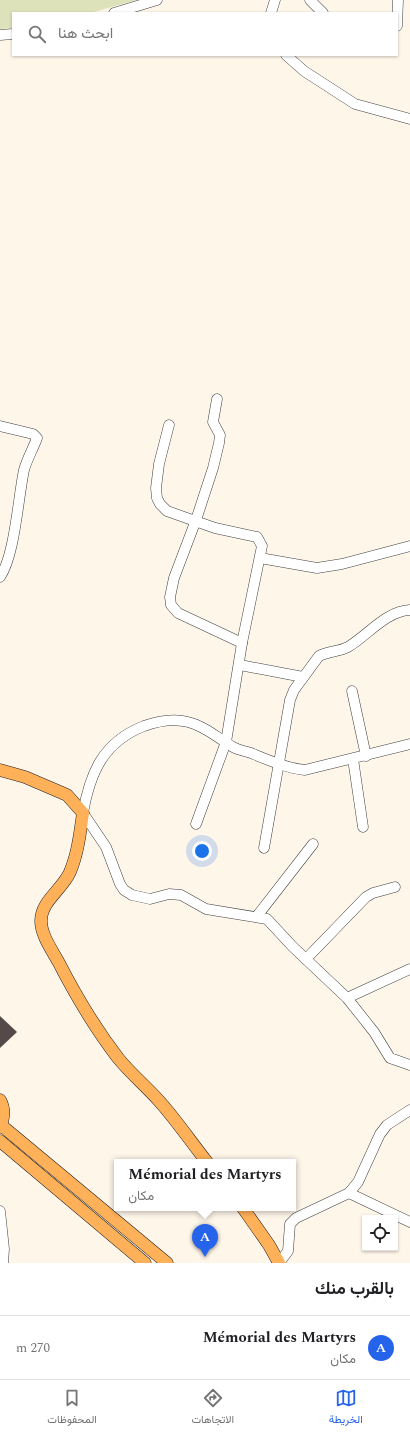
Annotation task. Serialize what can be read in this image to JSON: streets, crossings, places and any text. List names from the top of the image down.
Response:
{
  "page": {
    "search": "ابحث هنا",
    "popup": ["Mémorial des Martyrs", "مكان"],
    "pins": "A",
    "heading": "بالقرب منك",
    "list": [
      {
        "mark": "A",
        "name": "Mémorial des Martyrs",
        "note": "مكان",
        "value": "270 m"
      }
    ],
    "nav": ["الخريطة", "الاتجاهات", "المحفوظات"]
  }
}
